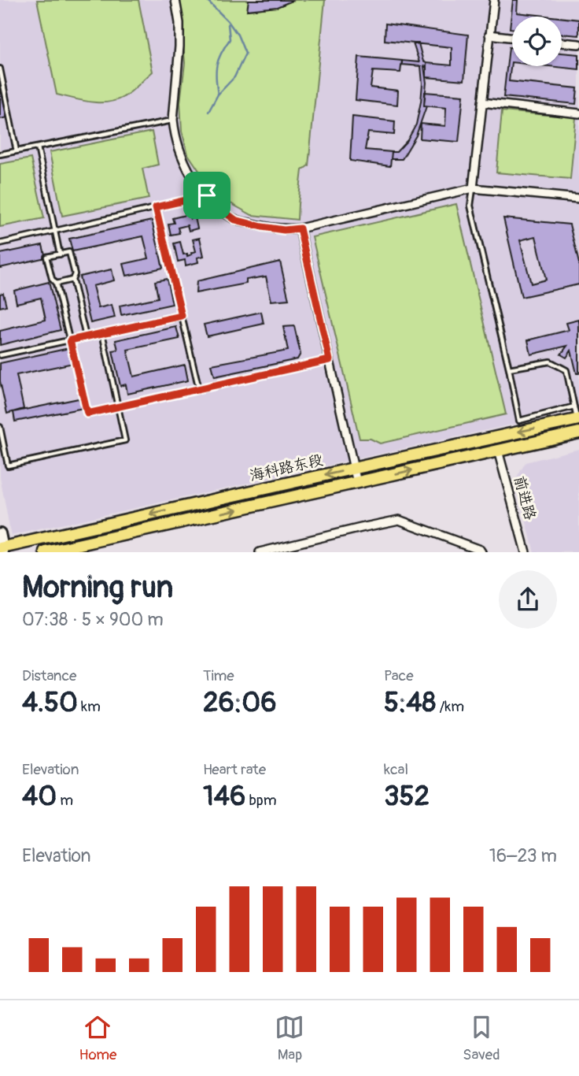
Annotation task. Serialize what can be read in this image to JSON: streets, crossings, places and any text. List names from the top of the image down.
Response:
{
  "streets": {
    "main road": ["海科路东段"],
    "street": ["前进路"]
  },
  "crossings": [
    ["海科路东段", "前进路"]
  ],
  "page": {
    "heading": ["Morning run", "07:38 · 5 × 900 m"],
    "stats": [
      ["Distance", "4.50 km"],
      ["Time", "26:06"],
      ["Pace", "5:48 /km"],
      ["Elevation", "40 m"],
      ["Heart rate", "146 bpm"],
      ["kcal", "352"]
    ],
    "chart": ["Elevation", "16–23 m"],
    "tabs": ["Home", "Map", "Saved"]
  }
}
